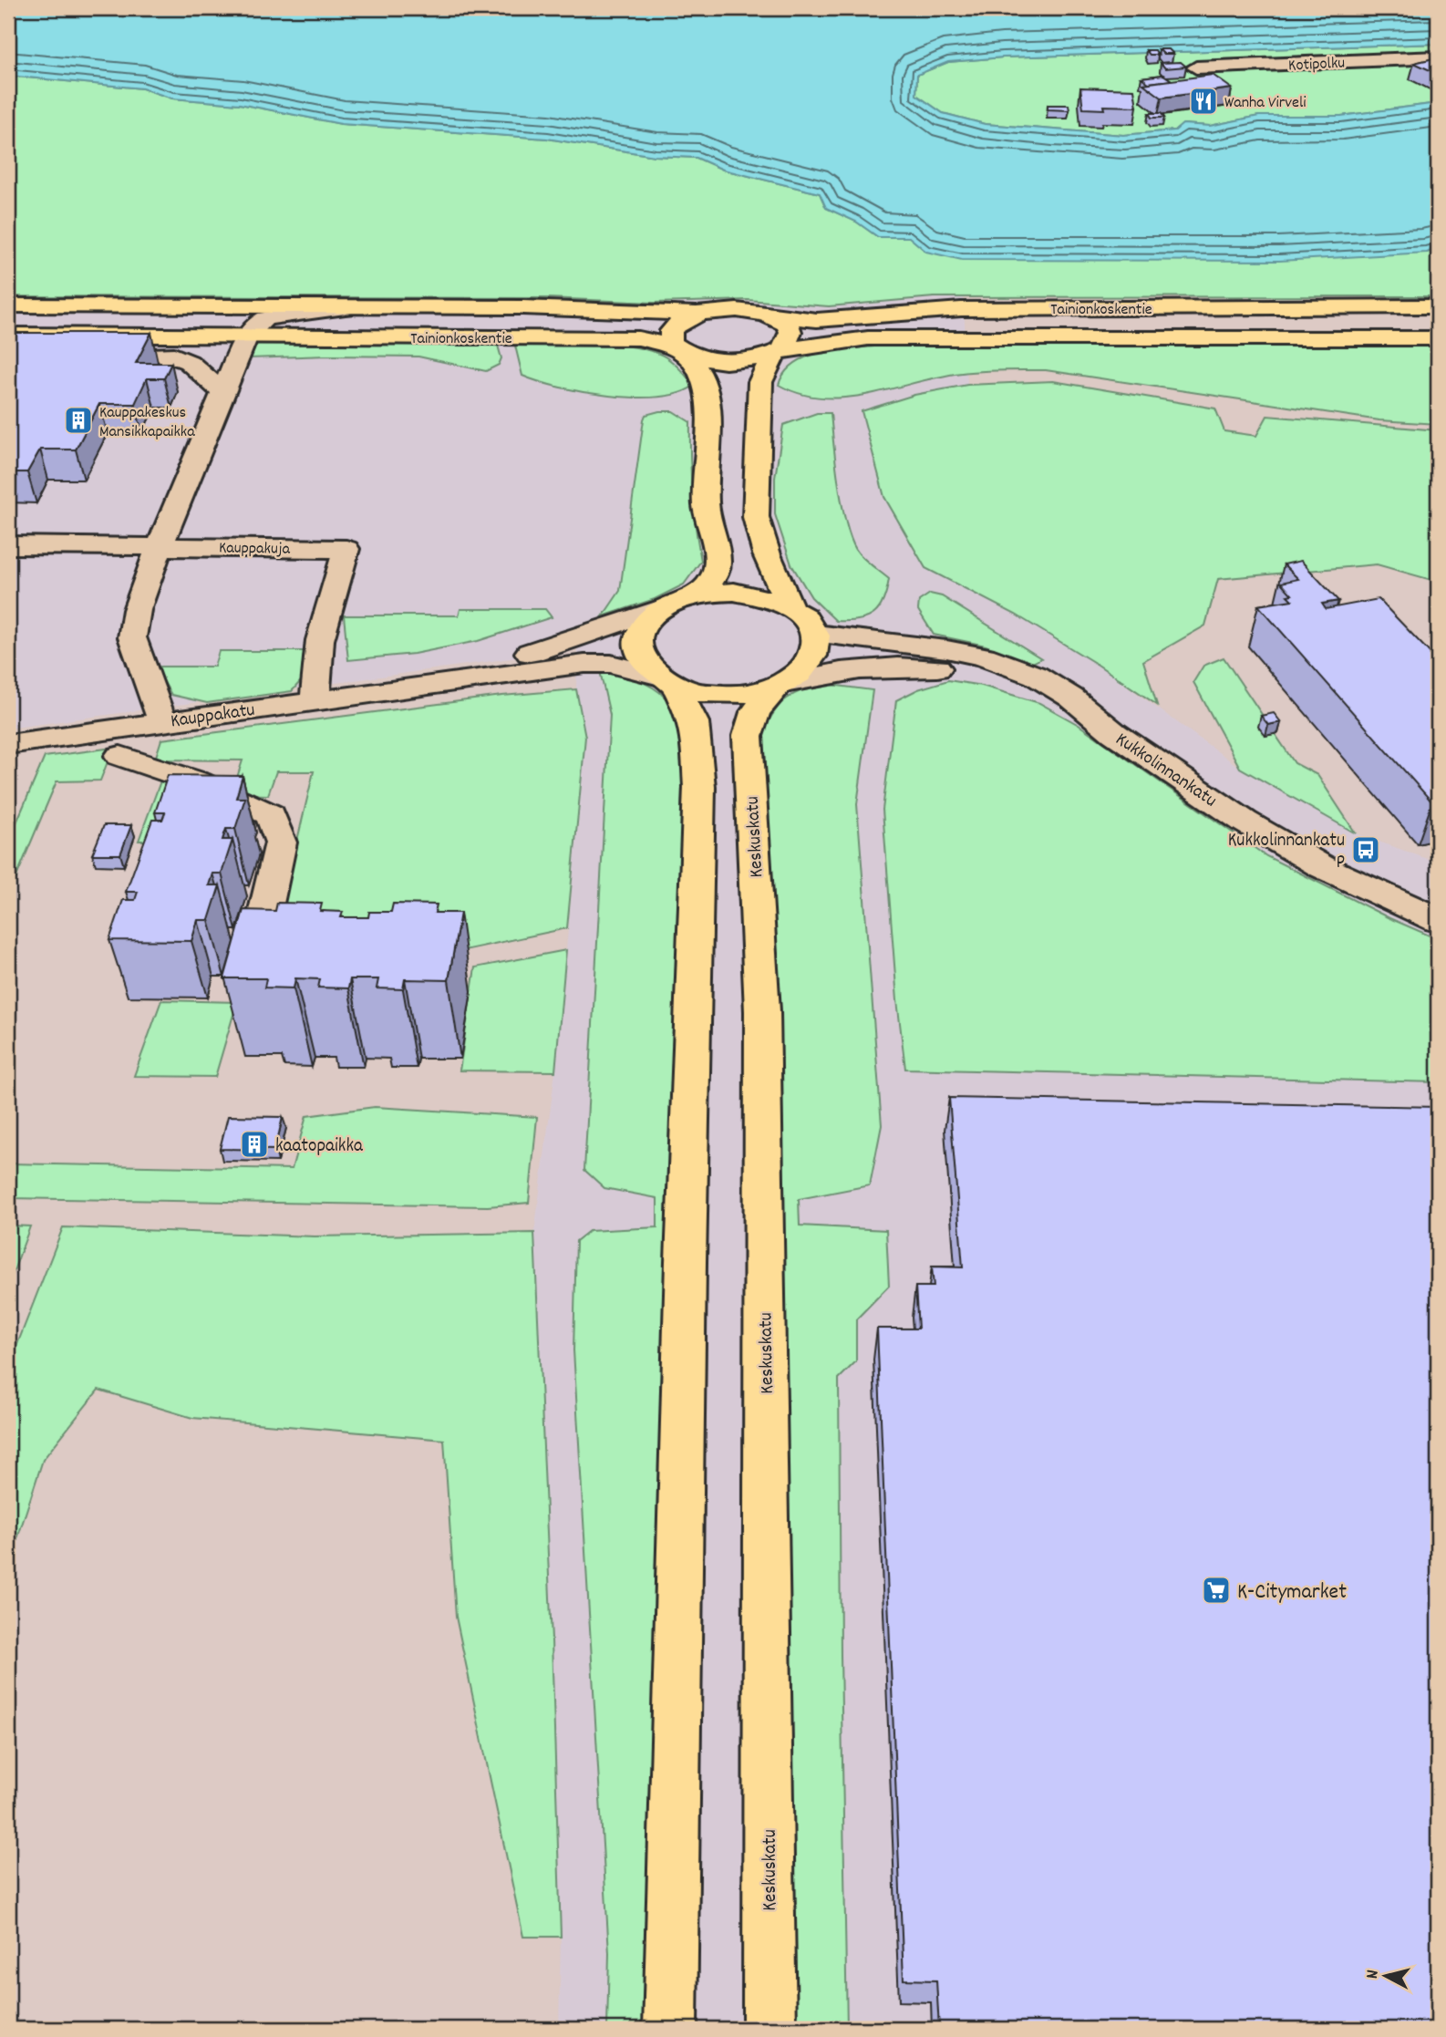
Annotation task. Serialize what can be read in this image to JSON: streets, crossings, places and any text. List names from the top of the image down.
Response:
{
  "streets": {
    "main road": ["Tainionkoskentie", "Keskuskatu"],
    "street": [
      "Kotipolku",
      "Kauppakuja",
      "Kauppakatu",
      "Kukkolinnankatu"
    ]
  },
  "crossings": [
    ["Tainionkoskentie", "Kauppakuja"],
    ["Tainionkoskentie", "Kauppakatu"],
    ["Kauppakuja", "Kauppakatu"],
    ["Kauppakatu", "Kukkolinnankatu"],
    ["Kauppakatu", "Keskuskatu"],
    ["Kukkolinnankatu", "Keskuskatu"]
  ],
  "places": {
    "restaurant": ["Wanha Virveli"],
    "building": ["Kauppakeskus Mansikkapaikka", "kaatopaikka"],
    "bus stop": ["Kukkolinnankatu P"],
    "supermarket": ["K-Citymarket"]
  },
  "north": "left"
}
